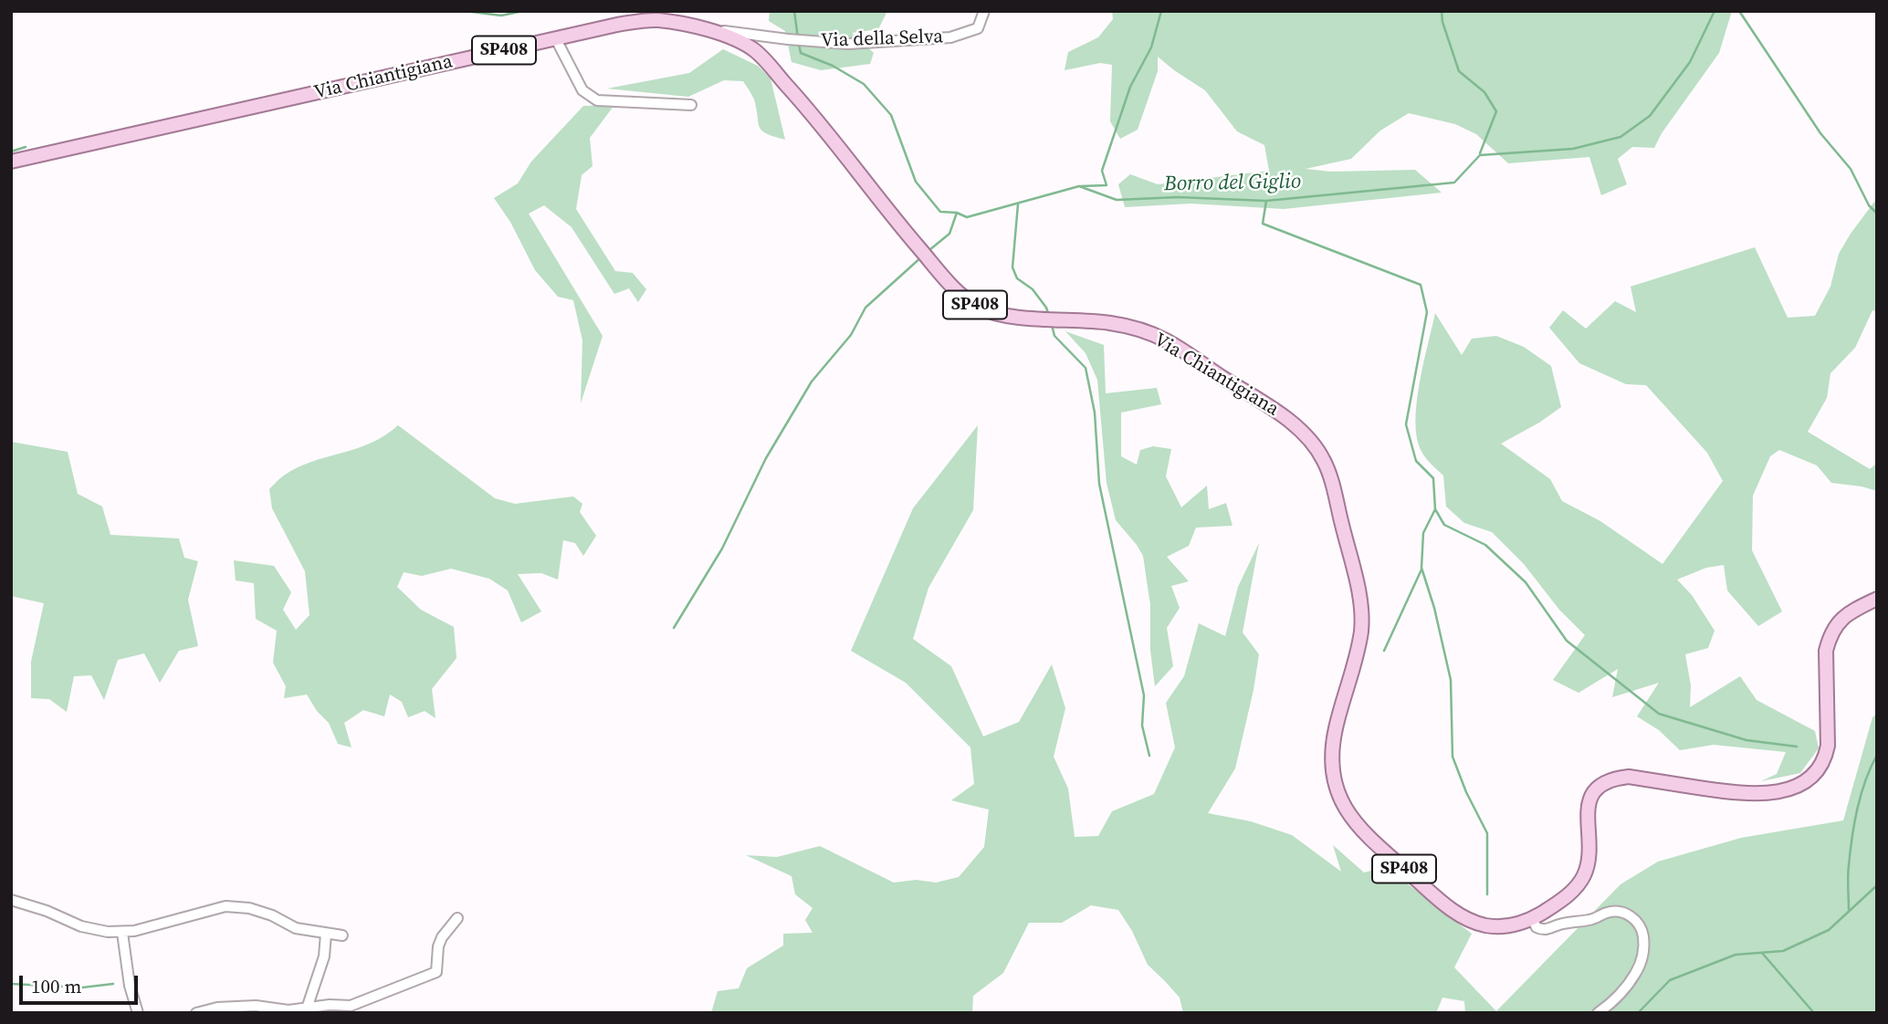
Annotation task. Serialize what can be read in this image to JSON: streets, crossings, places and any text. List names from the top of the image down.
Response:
{
  "streets": {
    "main road": ["SP408", "Via Chiantigiana"],
    "street": ["Via della Selva"]
  },
  "crossings": [
    ["Via della Selva", "Via Chiantigiana"]
  ],
  "water": ["Borro del Giglio"],
  "scale_bar": "100 m"
}
